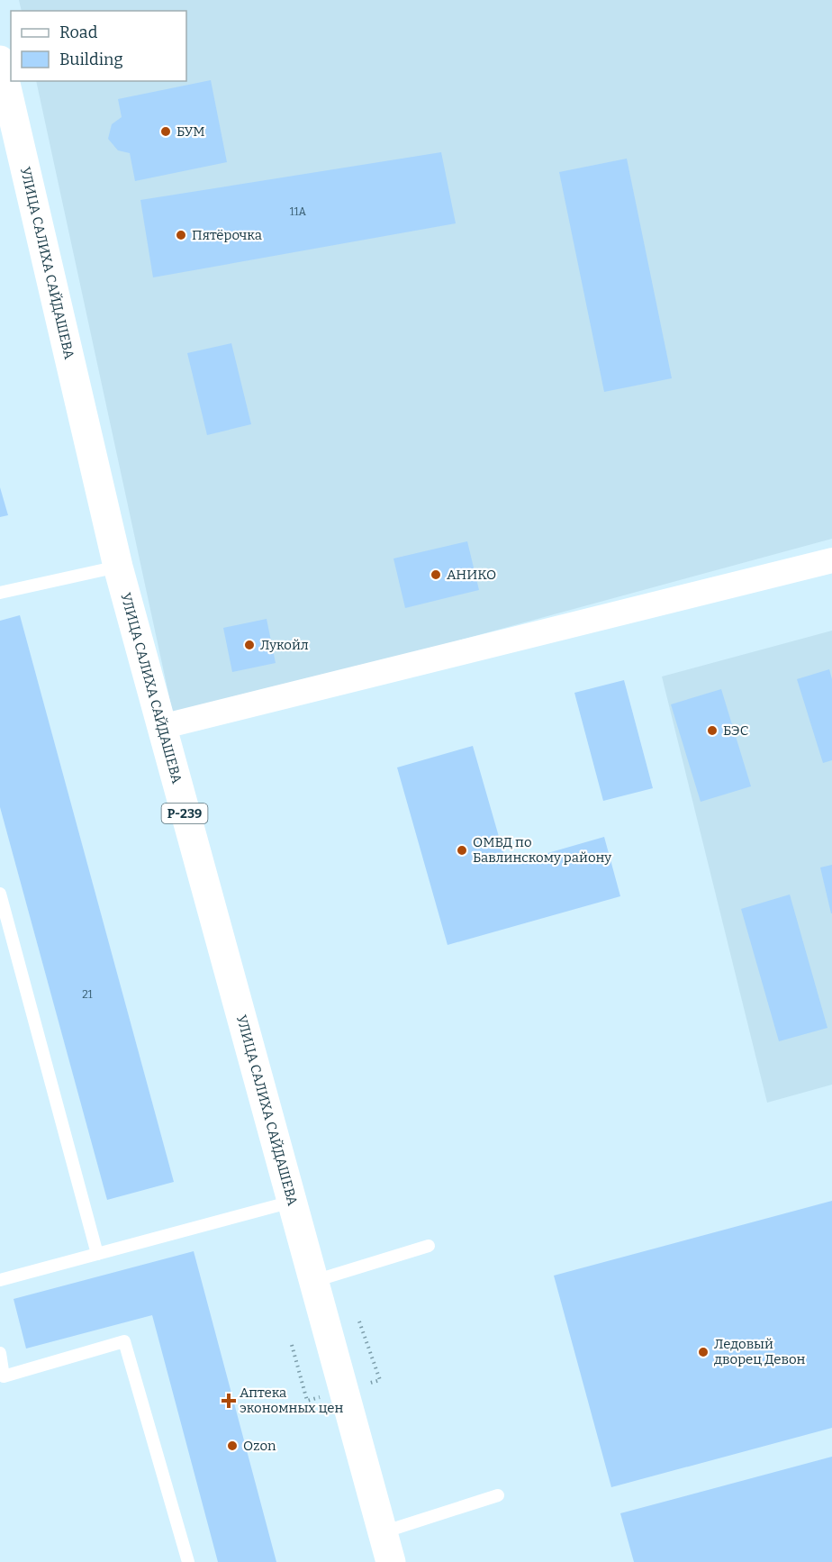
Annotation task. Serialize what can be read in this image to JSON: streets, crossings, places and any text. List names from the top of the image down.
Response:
{
  "streets": {
    "highway": ["УЛИЦА САЛИХА САЙДАШЕВА", "Р-239"]
  },
  "places": {
    "other": [
      "БУМ",
      "Пятёрочка",
      "АНИКО",
      "Лукойл",
      "БЭС",
      "ОМВД по Бавлинскому району",
      "Ледовый дворец Девон",
      "Ozon"
    ],
    "health": ["Аптека экономных цен"]
  },
  "house_numbers": ["11А", "21"],
  "legend": ["Road", "Building"]
}
